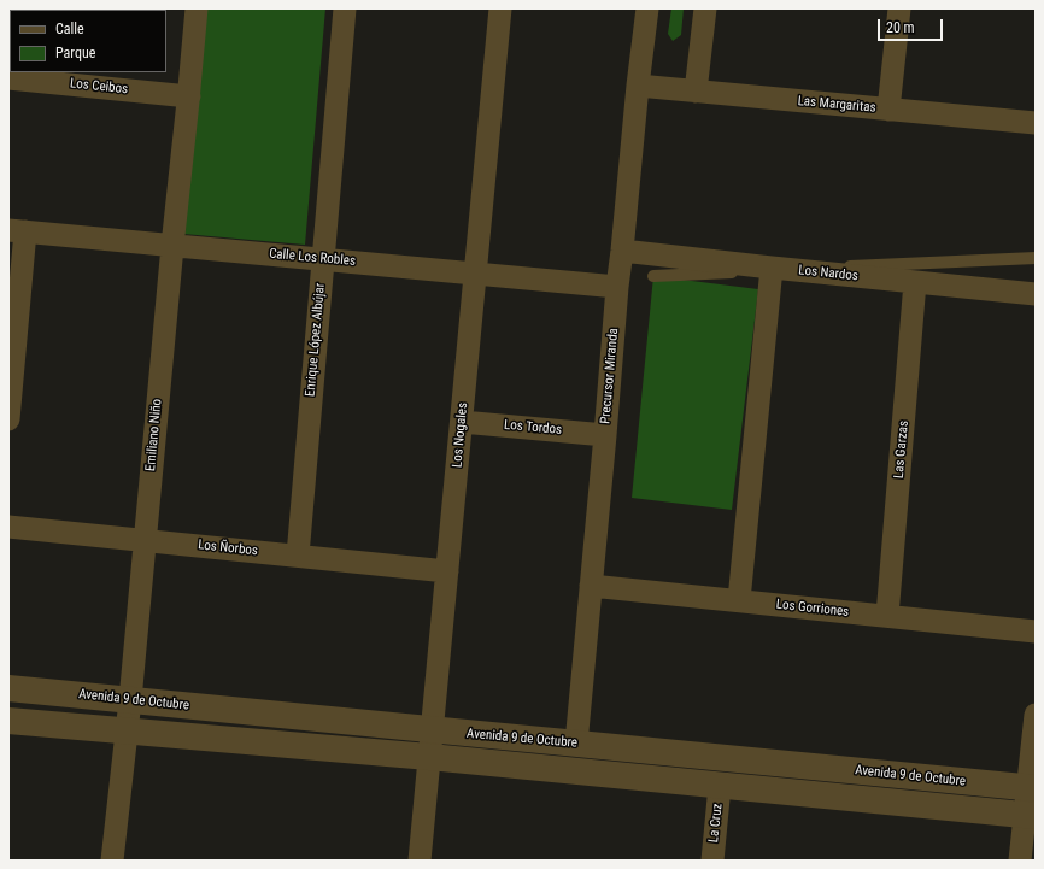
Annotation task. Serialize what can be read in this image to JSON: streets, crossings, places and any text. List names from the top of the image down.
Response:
{
  "streets": {
    "street": [
      "Los Ceibos",
      "Las Margaritas",
      "Calle Los Robles",
      "Los Nardos",
      "Enrique López Albújar",
      "Precursor Miranda",
      "Los Tordos",
      "Emiliano Niño",
      "Los Nogales",
      "Las Garzas",
      "Los Ñorbos",
      "Los Gorriones",
      "Avenida 9 de Octubre",
      "La Cruz"
    ]
  },
  "crossings": [
    ["Los Ceibos", "Emiliano Niño"],
    ["Las Margaritas", "Precursor Miranda"],
    ["Calle Los Robles", "Enrique López Albújar"],
    ["Calle Los Robles", "Precursor Miranda"],
    ["Calle Los Robles", "Emiliano Niño"],
    ["Calle Los Robles", "Los Nogales"],
    ["Los Nardos", "Precursor Miranda"],
    ["Los Nardos", "Las Garzas"],
    ["Enrique López Albújar", "Los Ñorbos"],
    ["Precursor Miranda", "Los Tordos"],
    ["Precursor Miranda", "Los Gorriones"],
    ["Precursor Miranda", "Avenida 9 de Octubre"],
    ["Los Tordos", "Los Nogales"],
    ["Emiliano Niño", "Los Ñorbos"],
    ["Emiliano Niño", "Avenida 9 de Octubre"],
    ["Los Nogales", "Los Ñorbos"],
    ["Los Nogales", "Avenida 9 de Octubre"],
    ["Las Garzas", "Los Gorriones"],
    ["Avenida 9 de Octubre", "La Cruz"]
  ],
  "legend": ["Calle", "Parque"],
  "scale_bar": "20 m"
}
